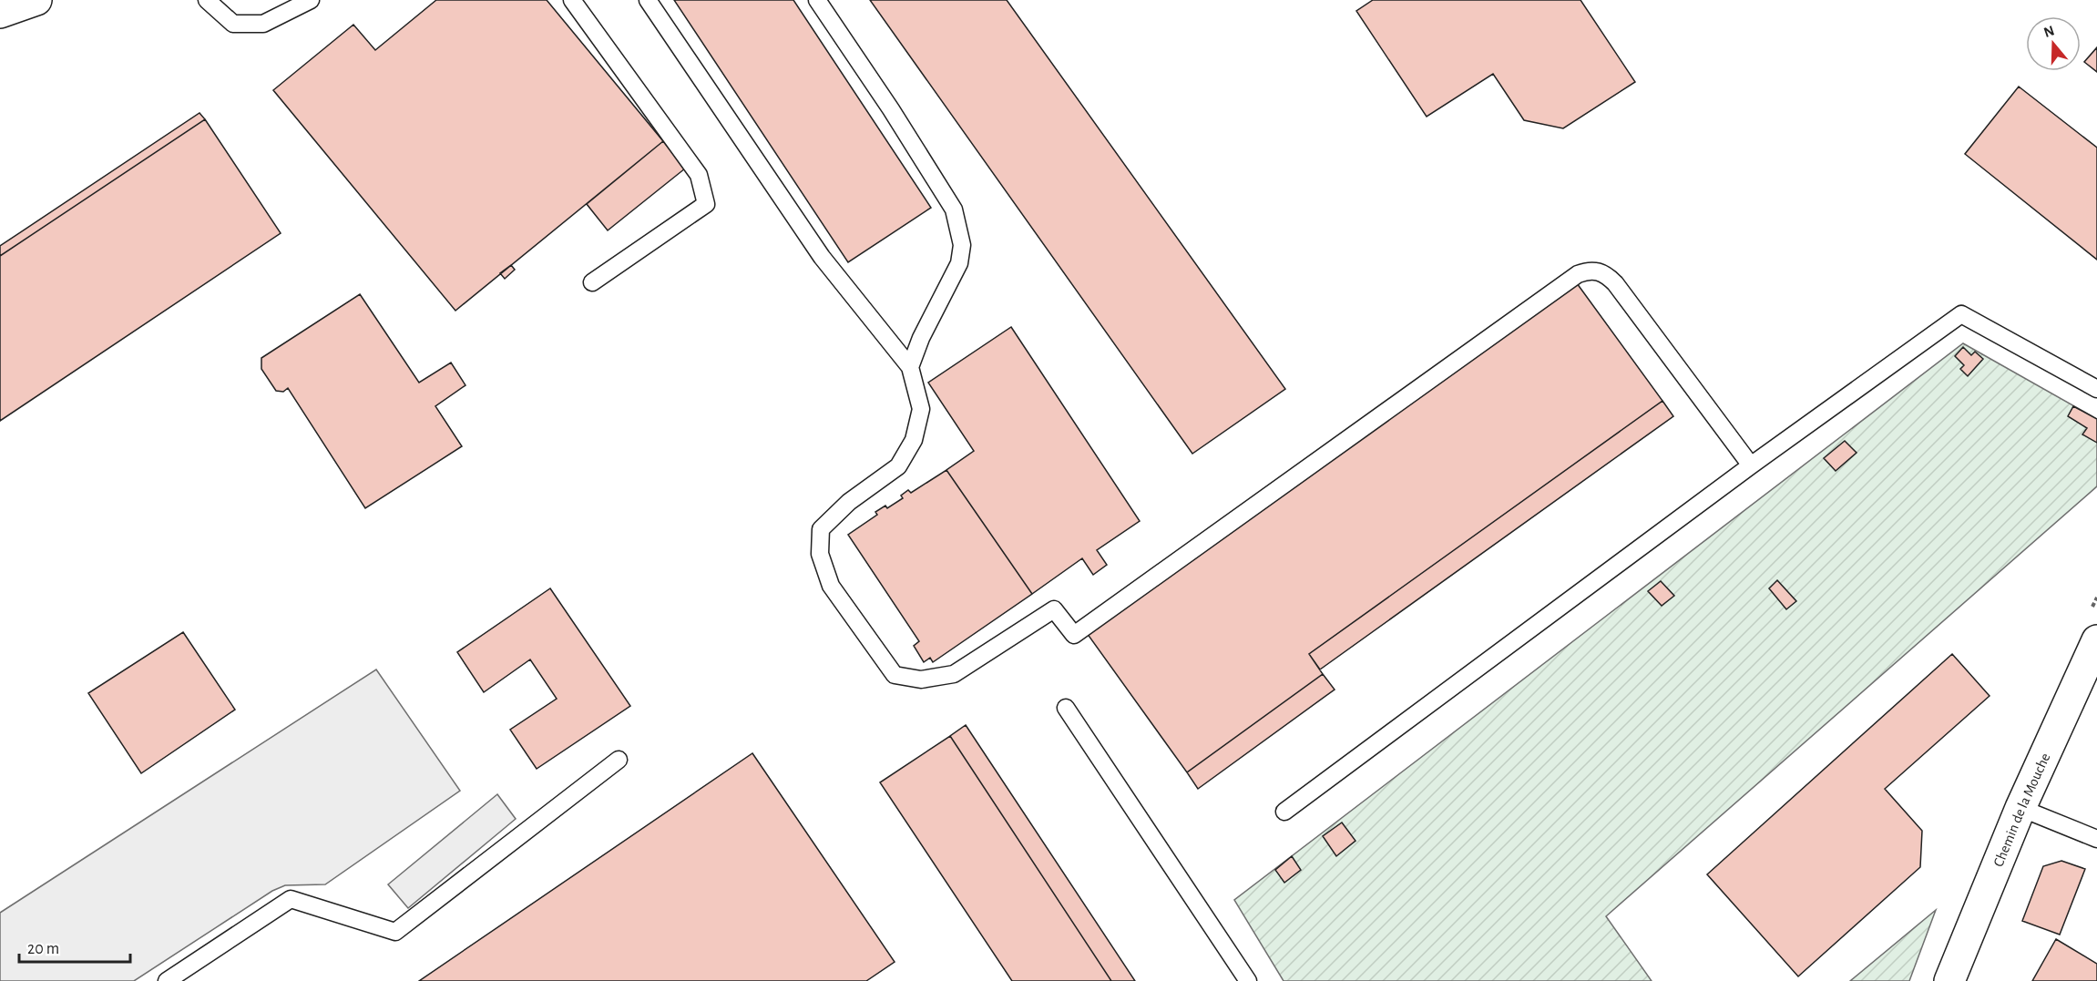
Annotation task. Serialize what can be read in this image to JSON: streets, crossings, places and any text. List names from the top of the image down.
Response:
{
  "streets": {
    "street": ["Chemin de la Mouche"]
  },
  "scale_bar": "20 m",
  "north": "top"
}
